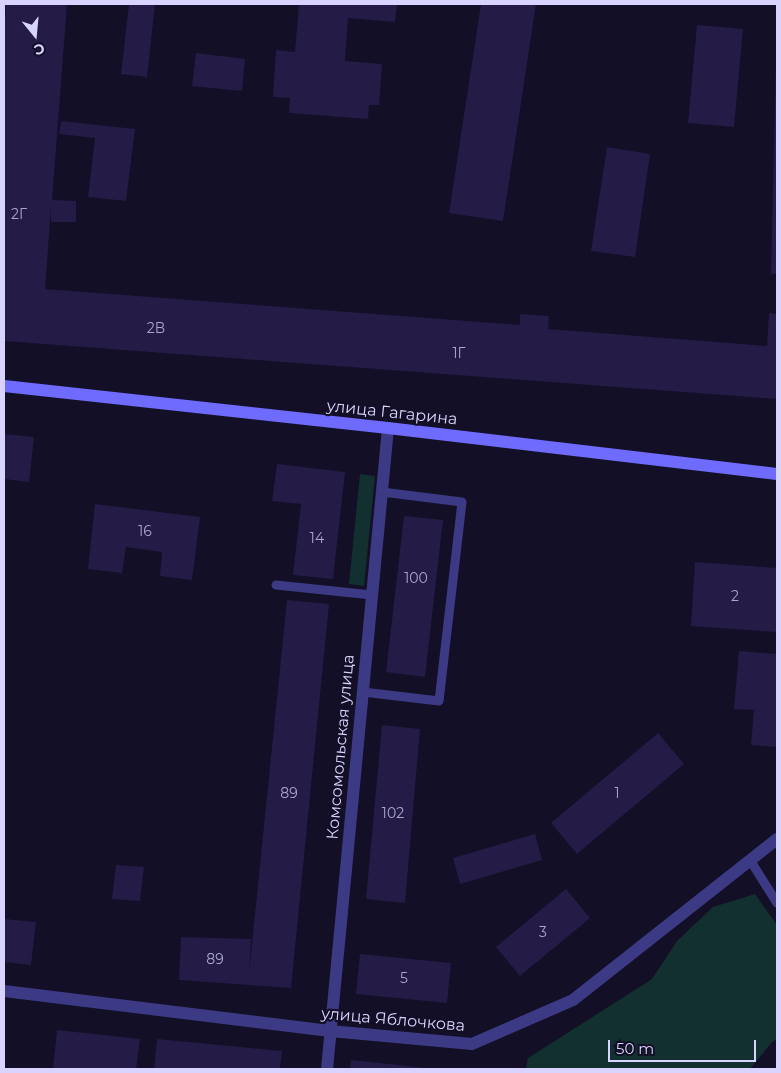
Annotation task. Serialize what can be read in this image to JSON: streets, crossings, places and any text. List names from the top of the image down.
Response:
{
  "streets": {
    "street": ["улица Гагарина", "Комсомольская улица", "улица Яблочкова"]
  },
  "crossings": [
    ["улица Гагарина", "Комсомольская улица"],
    ["Комсомольская улица", "улица Яблочкова"]
  ],
  "house_numbers": [
    "2Г",
    "2В",
    "1Г",
    "16",
    "14",
    "100",
    "2",
    "89",
    "1",
    "102",
    "3",
    "89",
    "5"
  ],
  "scale_bar": "50 m",
  "north": "bottom"
}
